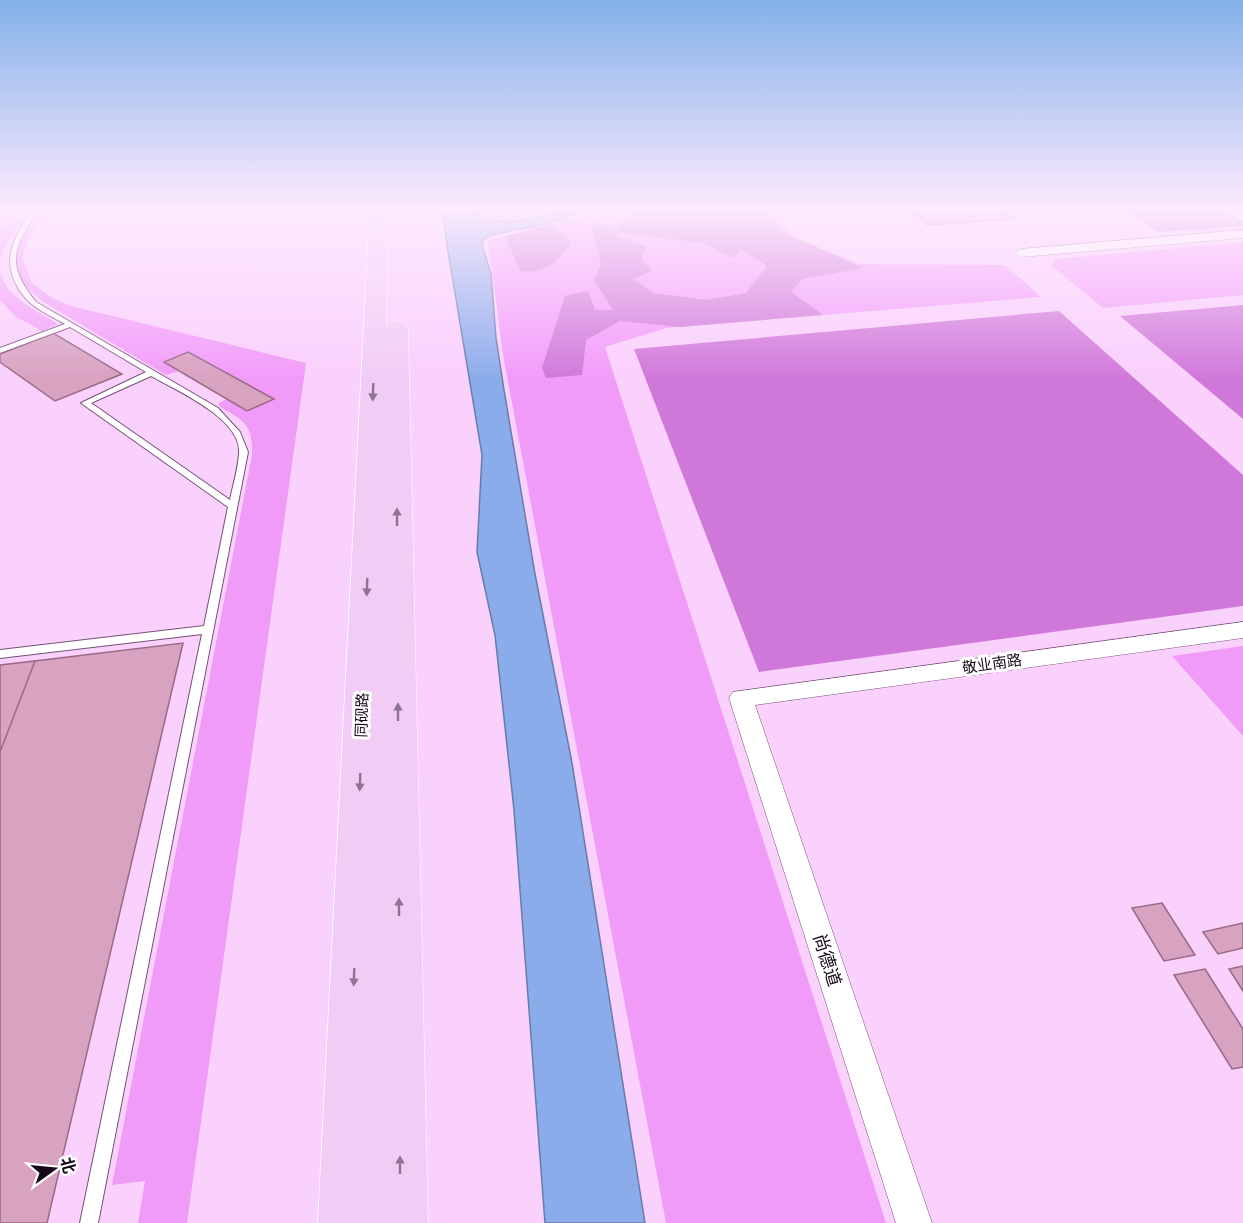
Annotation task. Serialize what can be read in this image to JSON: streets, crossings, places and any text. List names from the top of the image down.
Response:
{
  "streets": {
    "main road": ["同砚路"],
    "street": ["敬业南路", "尚德道"]
  },
  "crossings": [
    ["敬业南路", "尚德道"]
  ],
  "north": "right"
}
